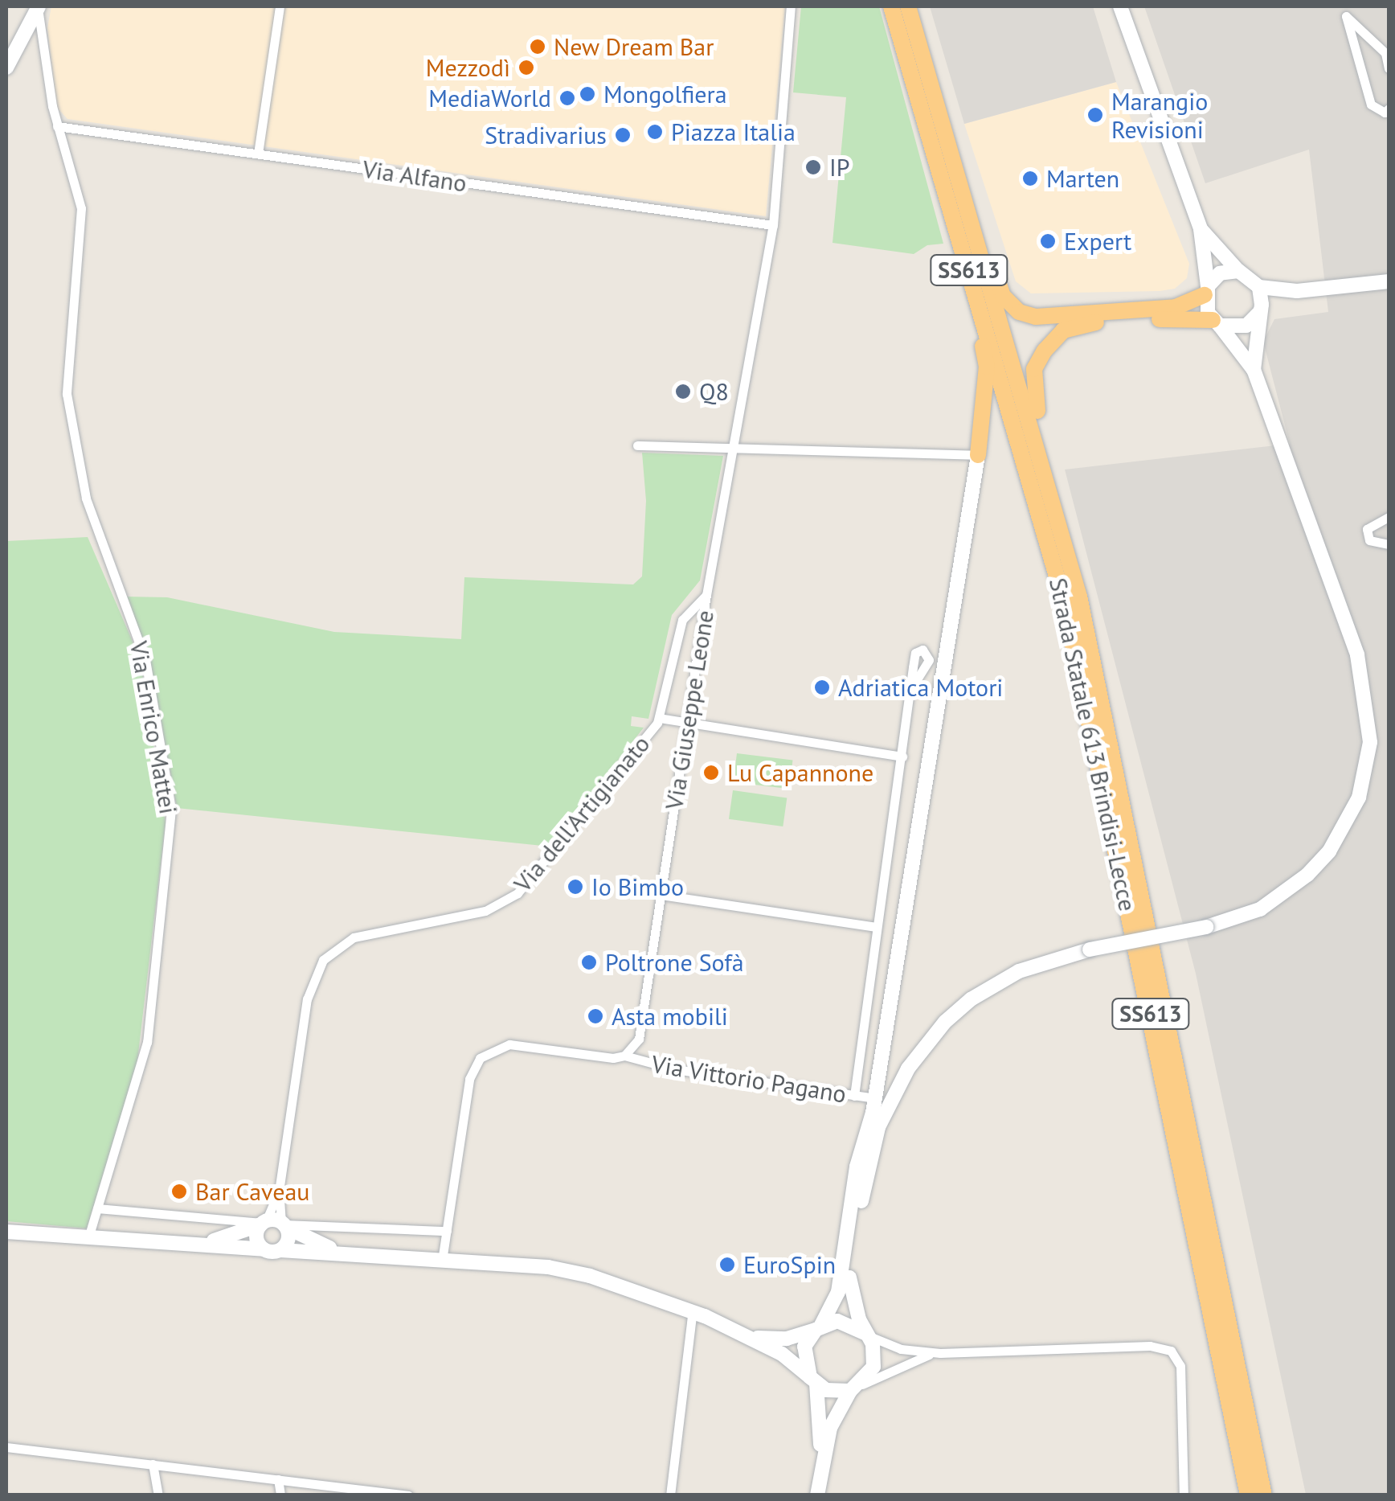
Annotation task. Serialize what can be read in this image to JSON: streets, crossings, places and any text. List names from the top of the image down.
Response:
{
  "streets": {
    "highway": ["SS613", "Strada Statale 613 Brindisi-Lecce"],
    "street": [
      "Via Alfano",
      "Via Giuseppe Leone",
      "Via Enrico Mattei",
      "Via dell'Artigianato",
      "Via Vittorio Pagano"
    ]
  },
  "crossings": [
    ["Via Alfano", "Via Giuseppe Leone"],
    ["Via Alfano", "Via Enrico Mattei"],
    ["Via Giuseppe Leone", "Via dell'Artigianato"],
    ["Via Giuseppe Leone", "Via Vittorio Pagano"]
  ],
  "places": [
    "New Dream Bar",
    "Mezzodì",
    "Mongolfiera",
    "MediaWorld",
    "Marangio Revisioni",
    "Piazza Italia",
    "Stradivarius",
    "IP",
    "Marten",
    "Expert",
    "Q8",
    "Adriatica Motori",
    "Lu Capannone",
    "Io Bimbo",
    "Poltrone Sofà",
    "Asta mobili",
    "Bar Caveau",
    "EuroSpin"
  ]
}
